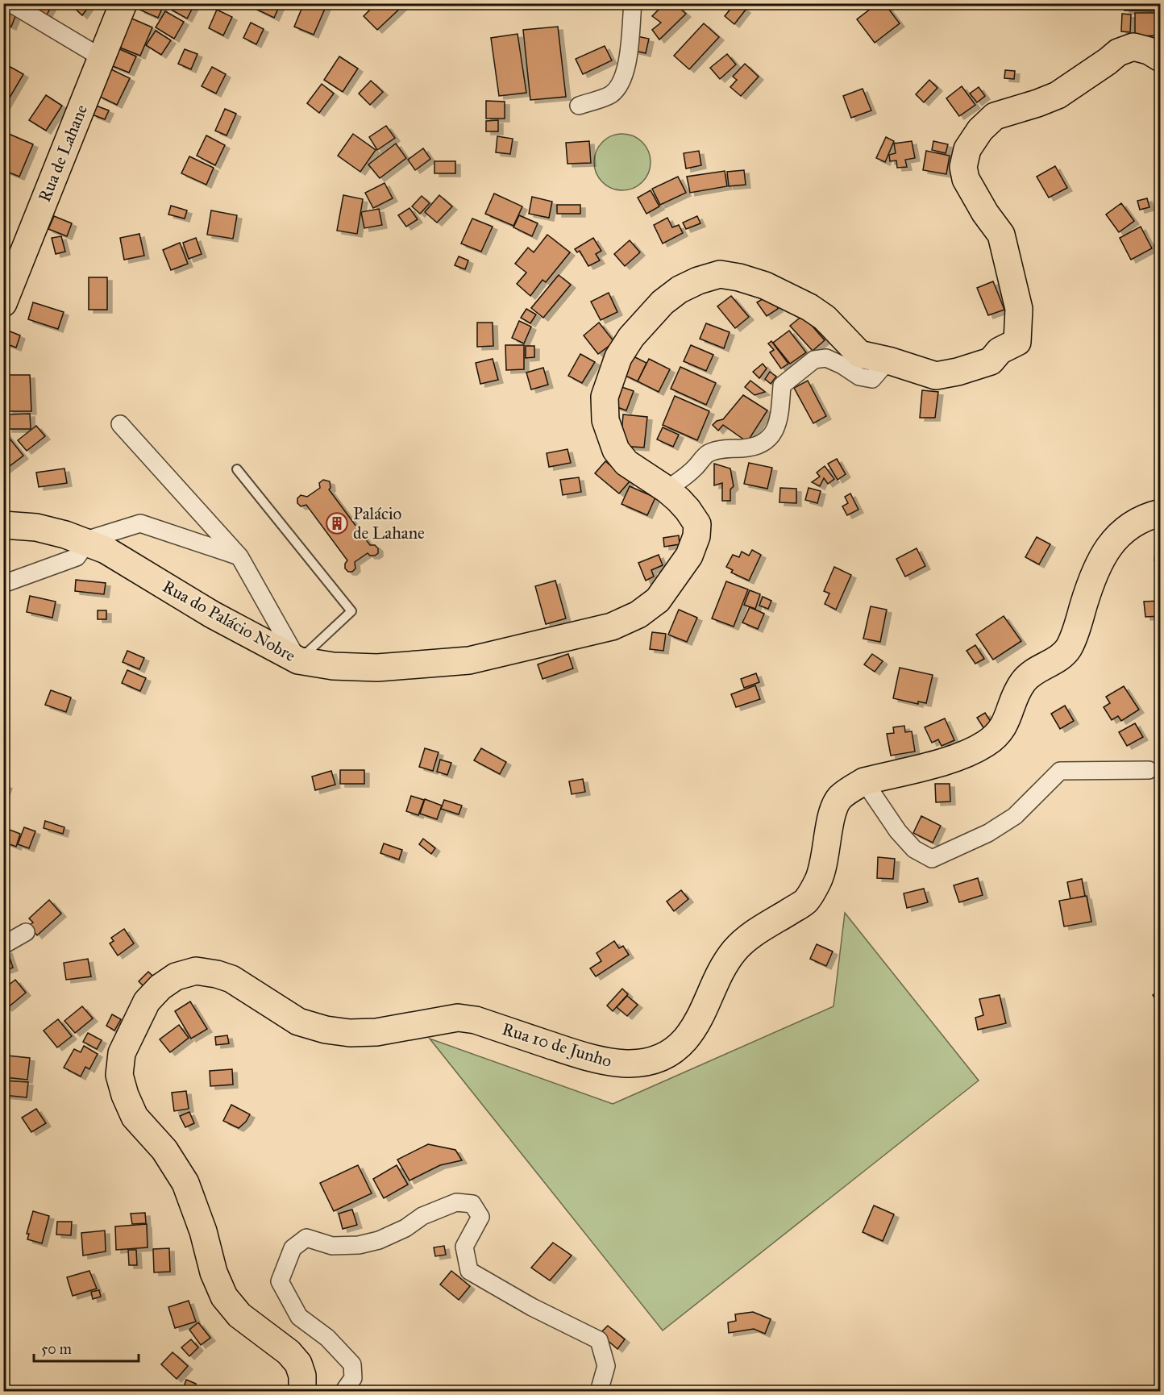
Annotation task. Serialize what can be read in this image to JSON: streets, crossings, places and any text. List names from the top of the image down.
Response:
{
  "streets": {
    "main road": ["Rua de Lahane", "Rua do Palácio Nobre", "Rua 10 de Junho"]
  },
  "places": {
    "building": ["Palácio de Lahane"]
  },
  "scale_bar": "50 m"
}
